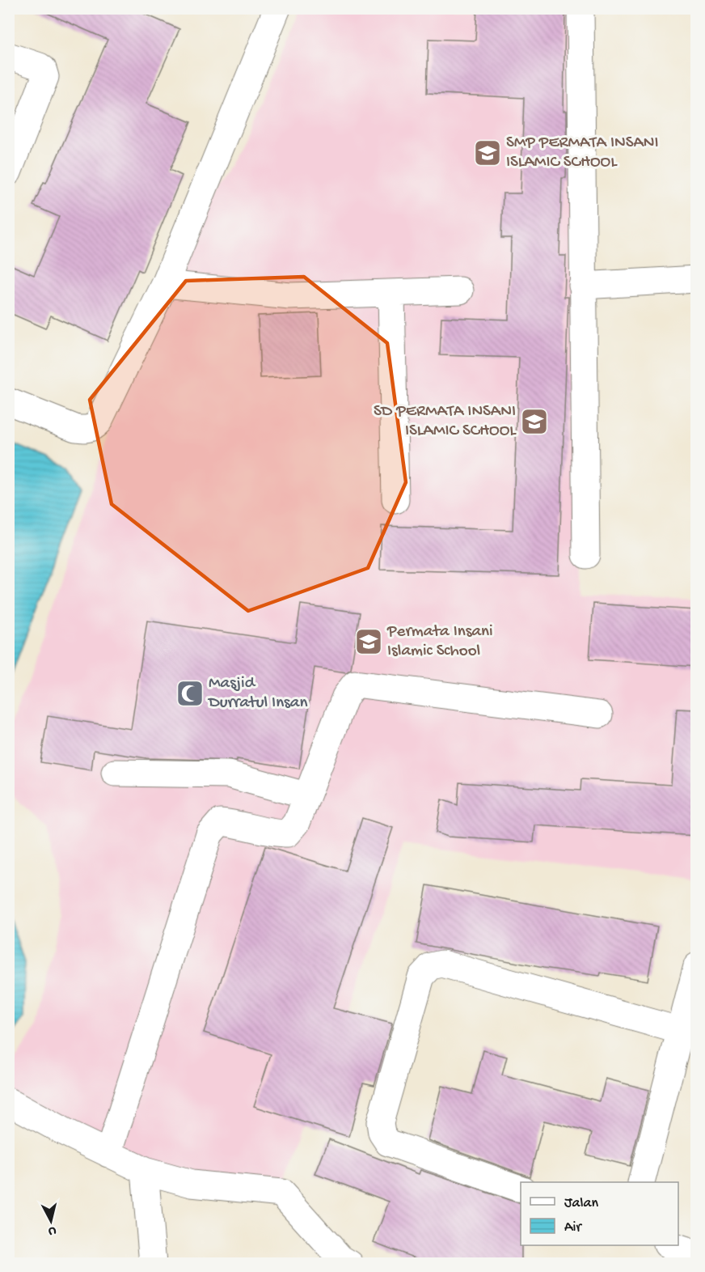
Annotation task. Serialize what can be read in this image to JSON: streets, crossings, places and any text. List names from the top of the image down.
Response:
{
  "places": {
    "school or university": ["SMP PERMATA INSANI ISLAMIC SCHOOL", "SD PERMATA INSANI ISLAMIC SCHOOL", "Permata Insani Islamic School"],
    "mosque": ["Masjid Durratul Insan"]
  },
  "legend": ["Jalan", "Air"],
  "north": "bottom"
}
